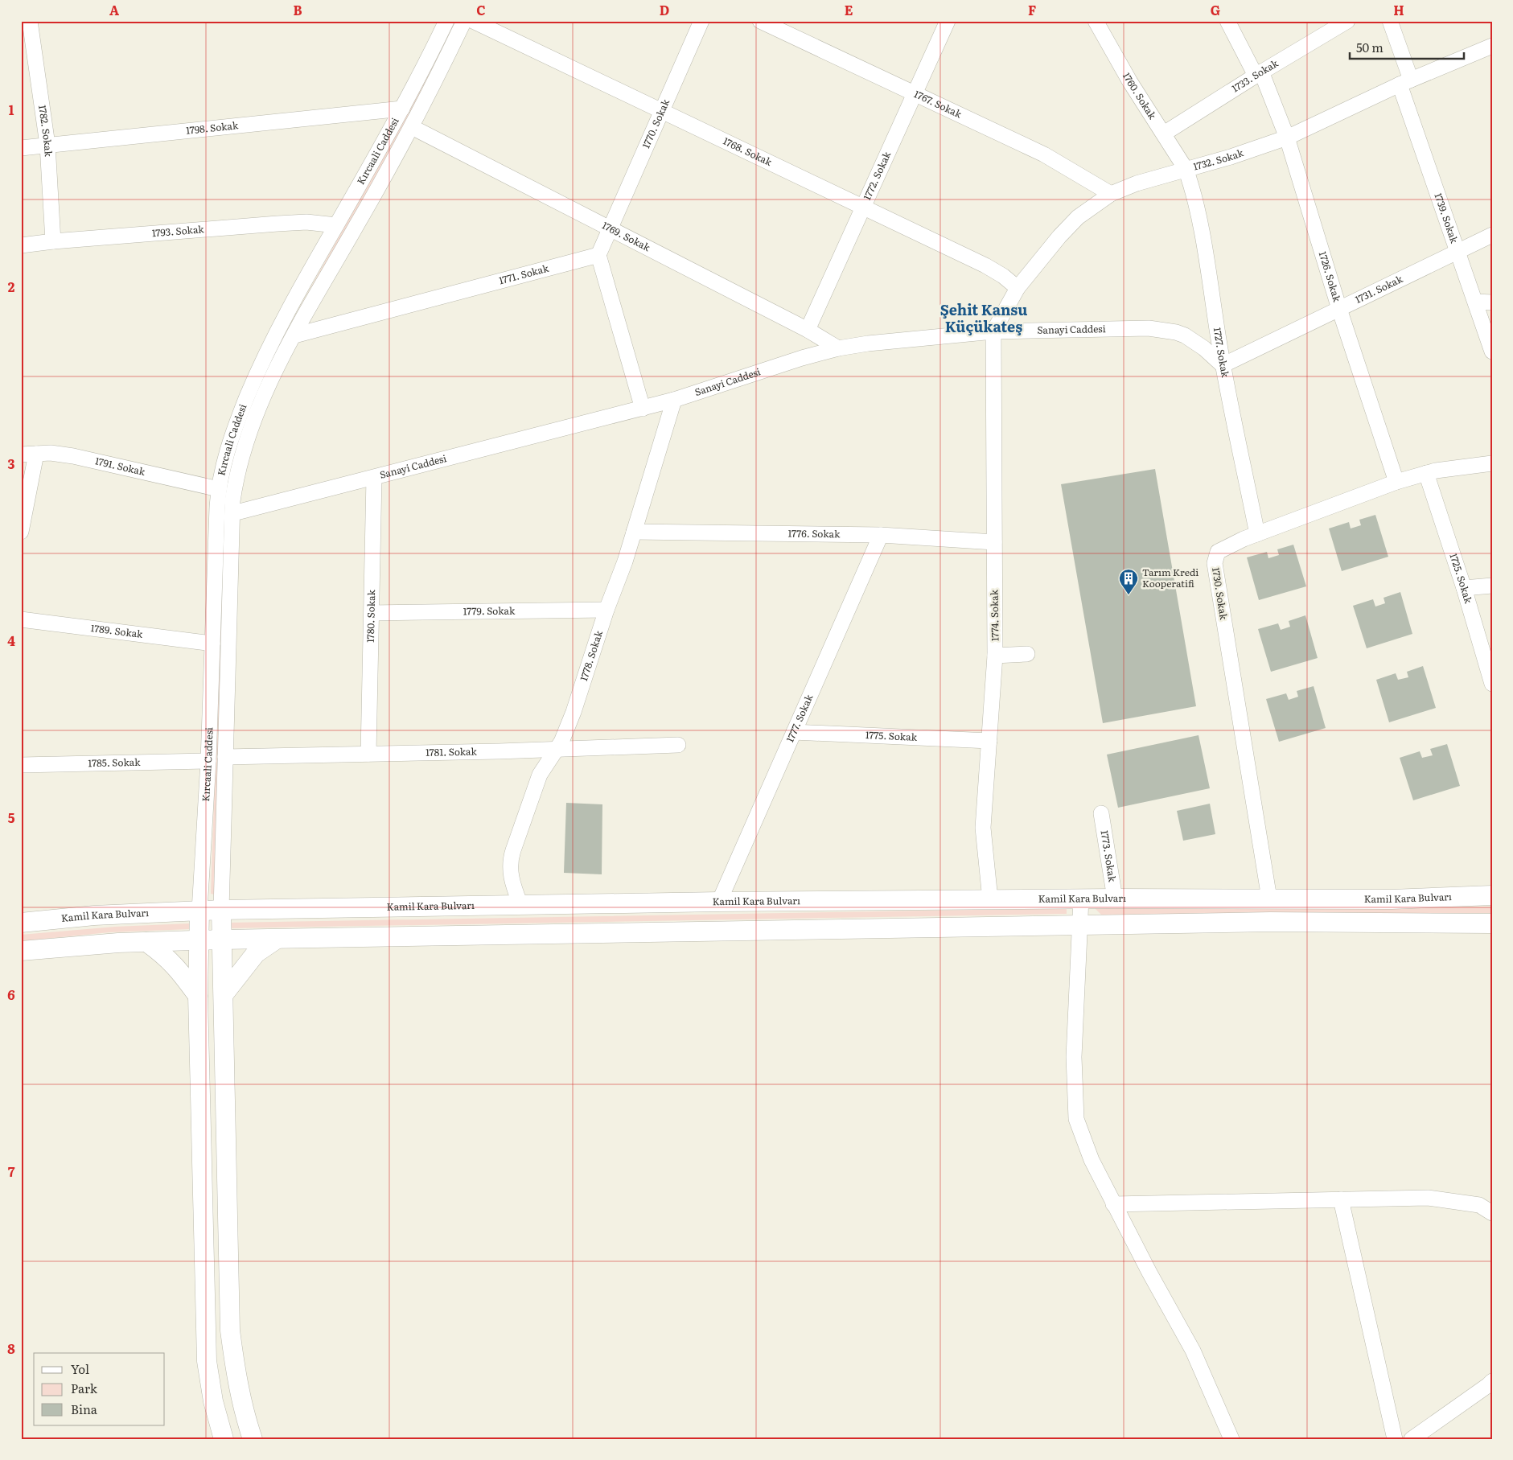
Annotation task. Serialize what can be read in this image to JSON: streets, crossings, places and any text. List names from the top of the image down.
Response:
{
  "streets": {
    "main road": ["Kamil Kara Bulvarı"],
    "street": [
      "1733. Sokak",
      "1760. Sokak",
      "1767. Sokak",
      "1770. Sokak",
      "1798. Sokak",
      "1782. Sokak",
      "Kırcaali Caddesi",
      "1768. Sokak",
      "1732. Sokak",
      "1772. Sokak",
      "1739. Sokak",
      "1793. Sokak",
      "1769. Sokak",
      "1771. Sokak",
      "1726. Sokak",
      "1731. Sokak",
      "Sanayi Caddesi",
      "1727. Sokak",
      "1791. Sokak",
      "1776. Sokak",
      "1725. Sokak",
      "1730. Sokak",
      "1779. Sokak",
      "1774. Sokak",
      "1780. Sokak",
      "1789. Sokak",
      "1778. Sokak",
      "1777. Sokak",
      "1775. Sokak",
      "1781. Sokak",
      "1785. Sokak",
      "1773. Sokak"
    ]
  },
  "crossings": [
    ["1733. Sokak", "1760. Sokak"],
    ["1733. Sokak", "1726. Sokak"],
    ["1760. Sokak", "1732. Sokak"],
    ["1760. Sokak", "1727. Sokak"],
    ["1767. Sokak", "1732. Sokak"],
    ["1767. Sokak", "1772. Sokak"],
    ["1770. Sokak", "1768. Sokak"],
    ["1770. Sokak", "1769. Sokak"],
    ["1770. Sokak", "1771. Sokak"],
    ["1798. Sokak", "1782. Sokak"],
    ["1798. Sokak", "Kırcaali Caddesi"],
    ["1782. Sokak", "1793. Sokak"],
    ["Kırcaali Caddesi", "1793. Sokak"],
    ["Kırcaali Caddesi", "1769. Sokak"],
    ["Kırcaali Caddesi", "1771. Sokak"],
    ["Kırcaali Caddesi", "Sanayi Caddesi"],
    ["Kırcaali Caddesi", "1791. Sokak"],
    ["Kırcaali Caddesi", "1789. Sokak"],
    ["Kırcaali Caddesi", "1781. Sokak"],
    ["Kırcaali Caddesi", "1785. Sokak"],
    ["Kırcaali Caddesi", "Kamil Kara Bulvarı"],
    ["1768. Sokak", "1732. Sokak"],
    ["1768. Sokak", "1772. Sokak"],
    ["1732. Sokak", "1739. Sokak"],
    ["1732. Sokak", "1726. Sokak"],
    ["1732. Sokak", "Sanayi Caddesi"],
    ["1732. Sokak", "1727. Sokak"],
    ["1732. Sokak", "1774. Sokak"],
    ["1772. Sokak", "1769. Sokak"],
    ["1739. Sokak", "1731. Sokak"],
    ["1769. Sokak", "Sanayi Caddesi"],
    ["1726. Sokak", "1731. Sokak"],
    ["1726. Sokak", "1730. Sokak"],
    ["1731. Sokak", "Sanayi Caddesi"],
    ["1731. Sokak", "1727. Sokak"],
    ["Sanayi Caddesi", "1727. Sokak"],
    ["Sanayi Caddesi", "1774. Sokak"],
    ["Sanayi Caddesi", "1780. Sokak"],
    ["Sanayi Caddesi", "1778. Sokak"],
    ["1727. Sokak", "1730. Sokak"],
    ["1776. Sokak", "1774. Sokak"],
    ["1776. Sokak", "1778. Sokak"],
    ["1776. Sokak", "1777. Sokak"],
    ["1725. Sokak", "1730. Sokak"],
    ["1730. Sokak", "Kamil Kara Bulvarı"],
    ["1779. Sokak", "1780. Sokak"],
    ["1779. Sokak", "1778. Sokak"],
    ["1774. Sokak", "1775. Sokak"],
    ["1774. Sokak", "Kamil Kara Bulvarı"],
    ["1780. Sokak", "1781. Sokak"],
    ["1778. Sokak", "1781. Sokak"],
    ["1778. Sokak", "Kamil Kara Bulvarı"],
    ["1777. Sokak", "1775. Sokak"],
    ["1777. Sokak", "Kamil Kara Bulvarı"],
    ["1773. Sokak", "Kamil Kara Bulvarı"]
  ],
  "districts": ["Şehit Kansu Küçükateş"],
  "places": {
    "building": ["Tarım Kredi Kooperatifi"]
  },
  "legend": ["Yol", "Park", "Bina"],
  "scale_bar": "50 m",
  "grid": {
    "columns": [
      "A",
      "B",
      "C",
      "D",
      "E",
      "F",
      "G",
      "H"
    ],
    "rows": [
      "1",
      "2",
      "3",
      "4",
      "5",
      "6",
      "7",
      "8"
    ]
  }
}
